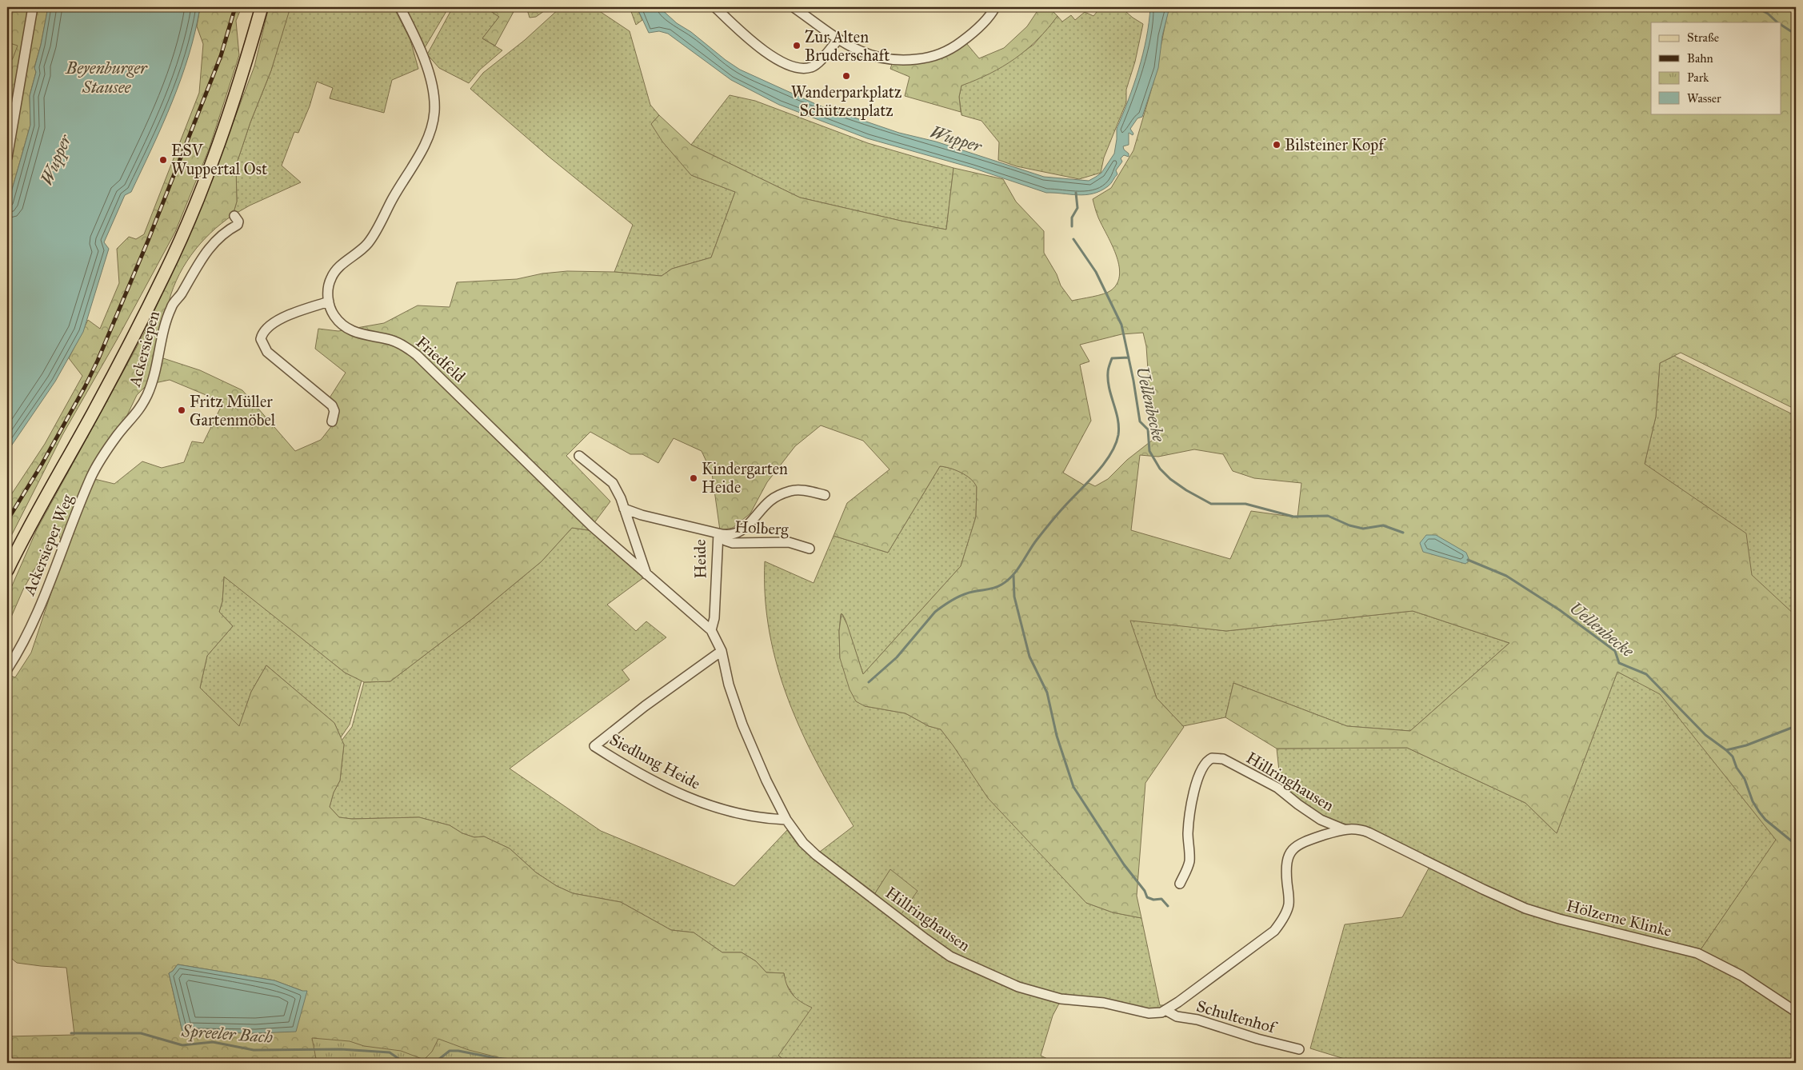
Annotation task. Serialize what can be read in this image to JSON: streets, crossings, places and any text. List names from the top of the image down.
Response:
{
  "streets": {
    "street": [
      "Ackersiepen",
      "Friedfeld",
      "Holberg",
      "Ackersieper Weg",
      "Heide",
      "Siedlung Heide",
      "Hillringhausen",
      "Hölzerne Klinke",
      "Schultenhof"
    ]
  },
  "crossings": [
    ["Ackersiepen", "Ackersieper Weg"],
    ["Holberg", "Heide"],
    ["Siedlung Heide", "Hillringhausen"],
    ["Hillringhausen", "Hölzerne Klinke"],
    ["Hillringhausen", "Schultenhof"]
  ],
  "water": [
    "Beyenburger Stausee",
    "Wupper",
    "Uellenbecke",
    "Spreeler Bach"
  ],
  "places": [
    "Zur Alten Bruderschaft",
    "Wanderparkplatz Schützenplatz",
    "Bilsteiner Kopf",
    "ESV Wuppertal Ost",
    "Fritz Müller Gartenmöbel",
    "Kindergarten Heide"
  ],
  "legend": [
    "Straße",
    "Bahn",
    "Park",
    "Wasser"
  ]
}
